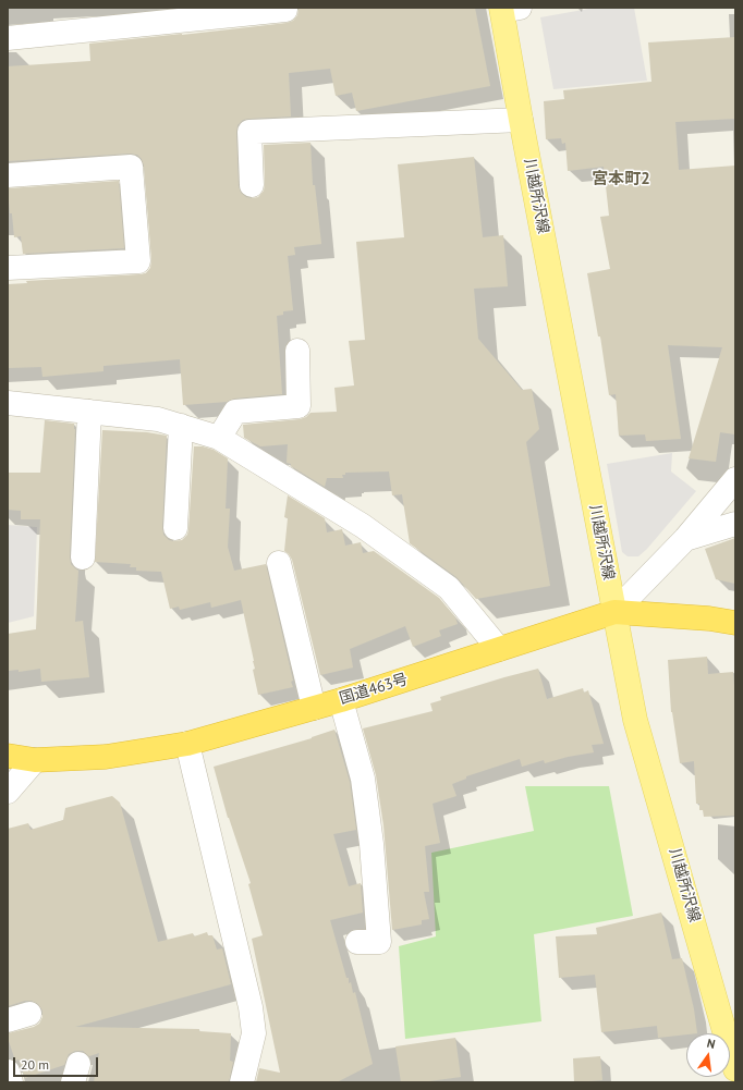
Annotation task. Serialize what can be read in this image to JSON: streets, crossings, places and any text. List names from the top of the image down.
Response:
{
  "streets": {
    "highway": ["国道463号"],
    "main road": ["川越所沢線"]
  },
  "crossings": [
    ["川越所沢線", "国道463号"]
  ],
  "districts": ["宮本町2"],
  "scale_bar": "20 m",
  "north": "top"
}
